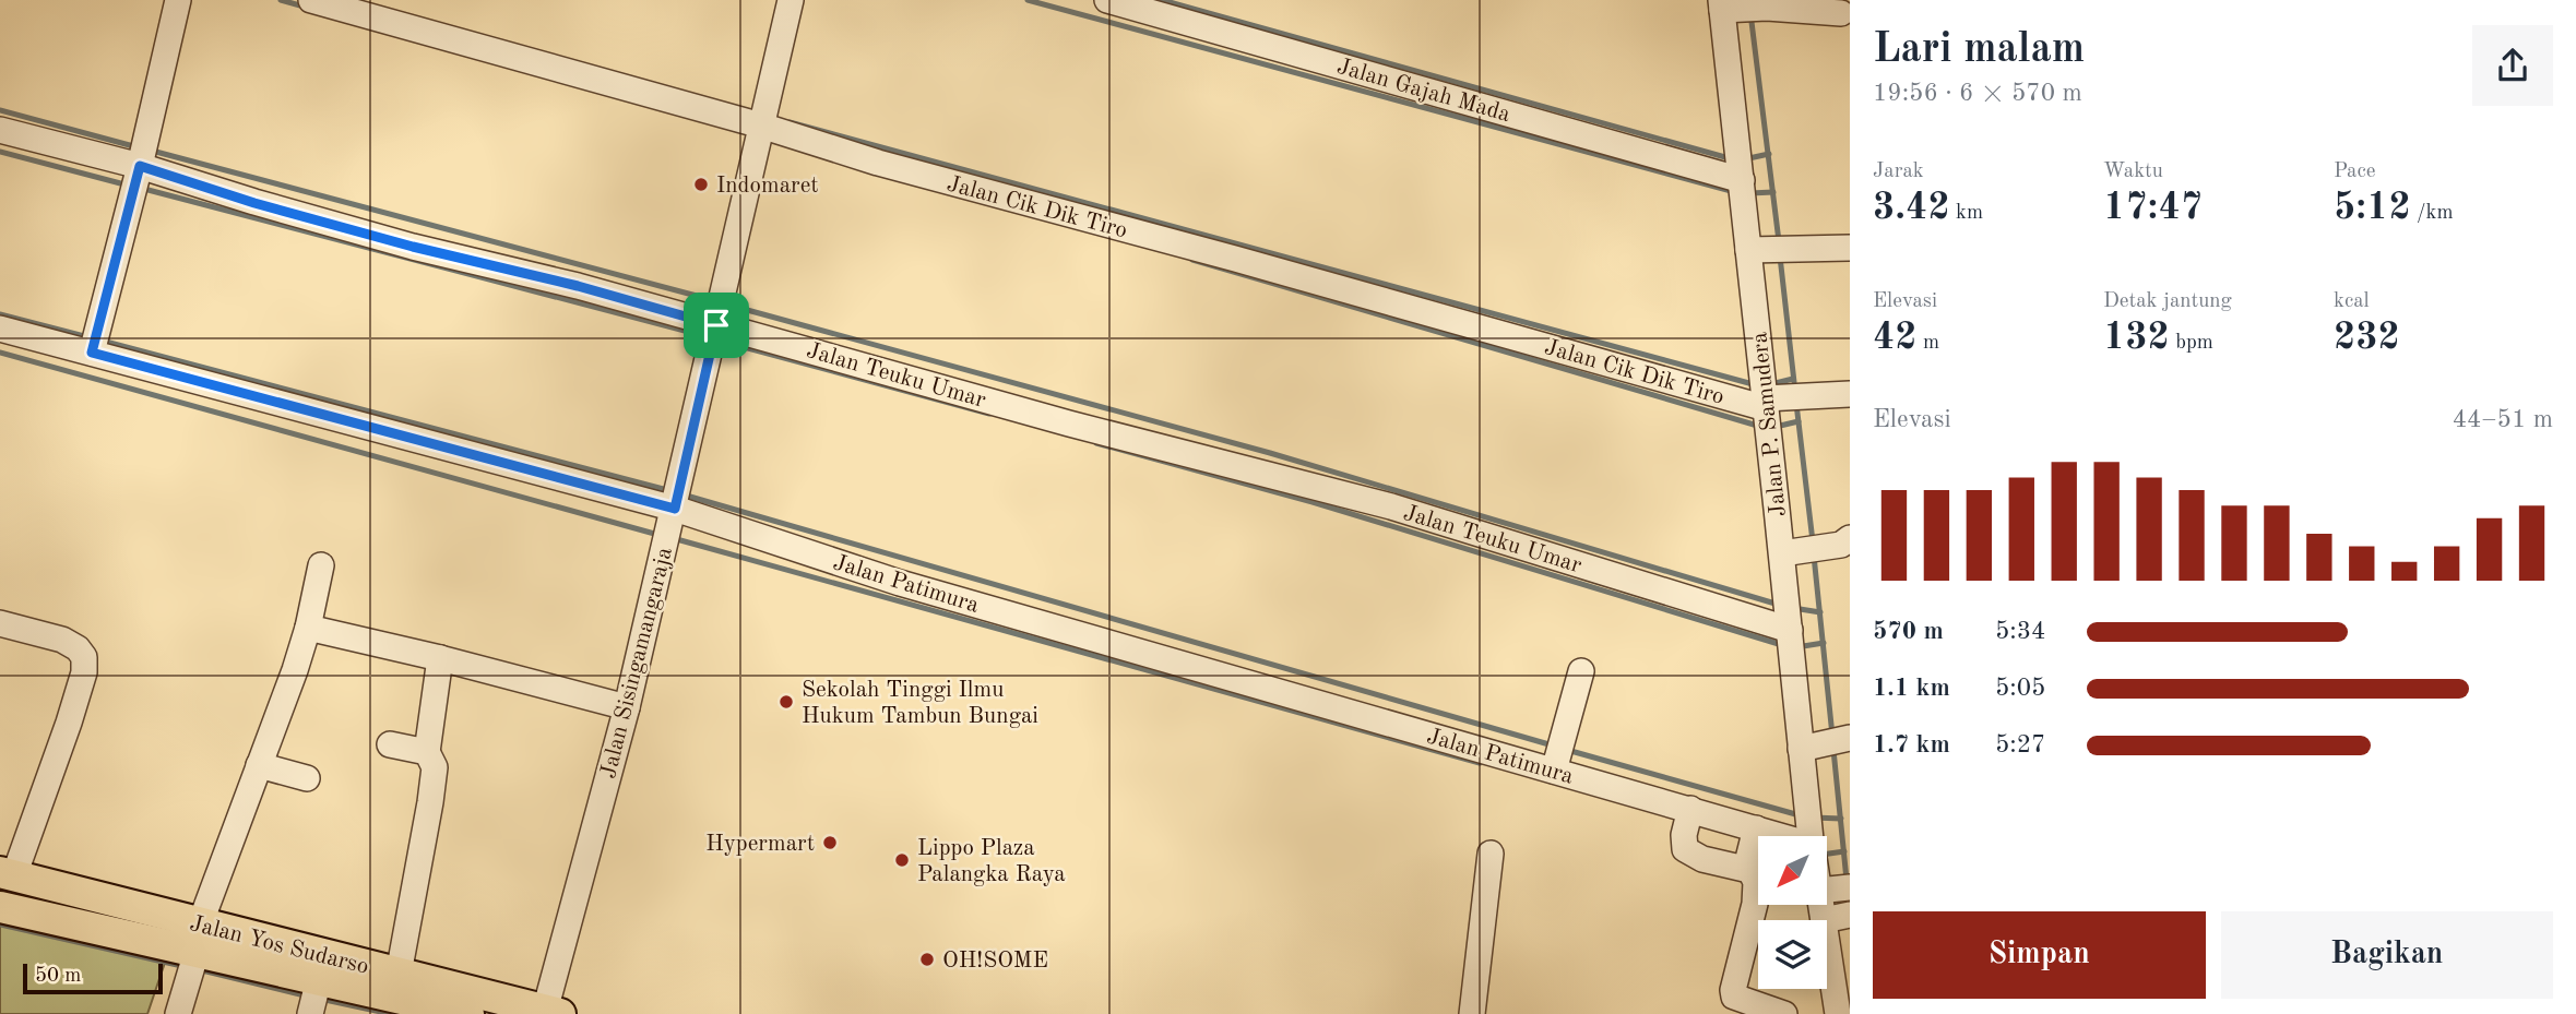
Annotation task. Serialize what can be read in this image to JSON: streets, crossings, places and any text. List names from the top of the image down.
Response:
{
  "streets": {
    "main road": ["Jalan Yos Sudarso"],
    "street": [
      "Jalan Gajah Mada",
      "Jalan Cik Dik Tiro",
      "Jalan Teuku Umar",
      "Jalan P. Samudera",
      "Jalan Patimura",
      "Jalan Sisingamangaraja"
    ]
  },
  "crossings": [
    ["Jalan Gajah Mada", "Jalan P. Samudera"],
    ["Jalan Cik Dik Tiro", "Jalan P. Samudera"],
    ["Jalan Cik Dik Tiro", "Jalan Sisingamangaraja"],
    ["Jalan Teuku Umar", "Jalan P. Samudera"],
    ["Jalan Teuku Umar", "Jalan Sisingamangaraja"],
    ["Jalan Patimura", "Jalan Sisingamangaraja"],
    ["Jalan Sisingamangaraja", "Jalan Yos Sudarso"]
  ],
  "places": [
    "Indomaret",
    "Sekolah Tinggi Ilmu Hukum Tambun Bungai",
    "Hypermart",
    "Lippo Plaza Palangka Raya",
    "OH!SOME"
  ],
  "scale_bar": "50 m",
  "north": "bottom left",
  "page": {
    "heading": ["Lari malam", "19:56 · 6 × 570 m"],
    "stats": [
      ["Jarak", "3.42 km"],
      ["Waktu", "17:47"],
      ["Pace", "5:12 /km"],
      ["Elevasi", "42 m"],
      ["Detak jantung", "132 bpm"],
      ["kcal", "232"]
    ],
    "chart": ["Elevasi", "44–51 m"],
    "list": [
      {
        "name": "570 m",
        "note": "5:34"
      },
      {
        "name": "1.1 km",
        "note": "5:05"
      },
      {
        "name": "1.7 km",
        "note": "5:27"
      }
    ],
    "buttons": ["Simpan", "Bagikan"],
    "scale": "50 m"
  }
}
